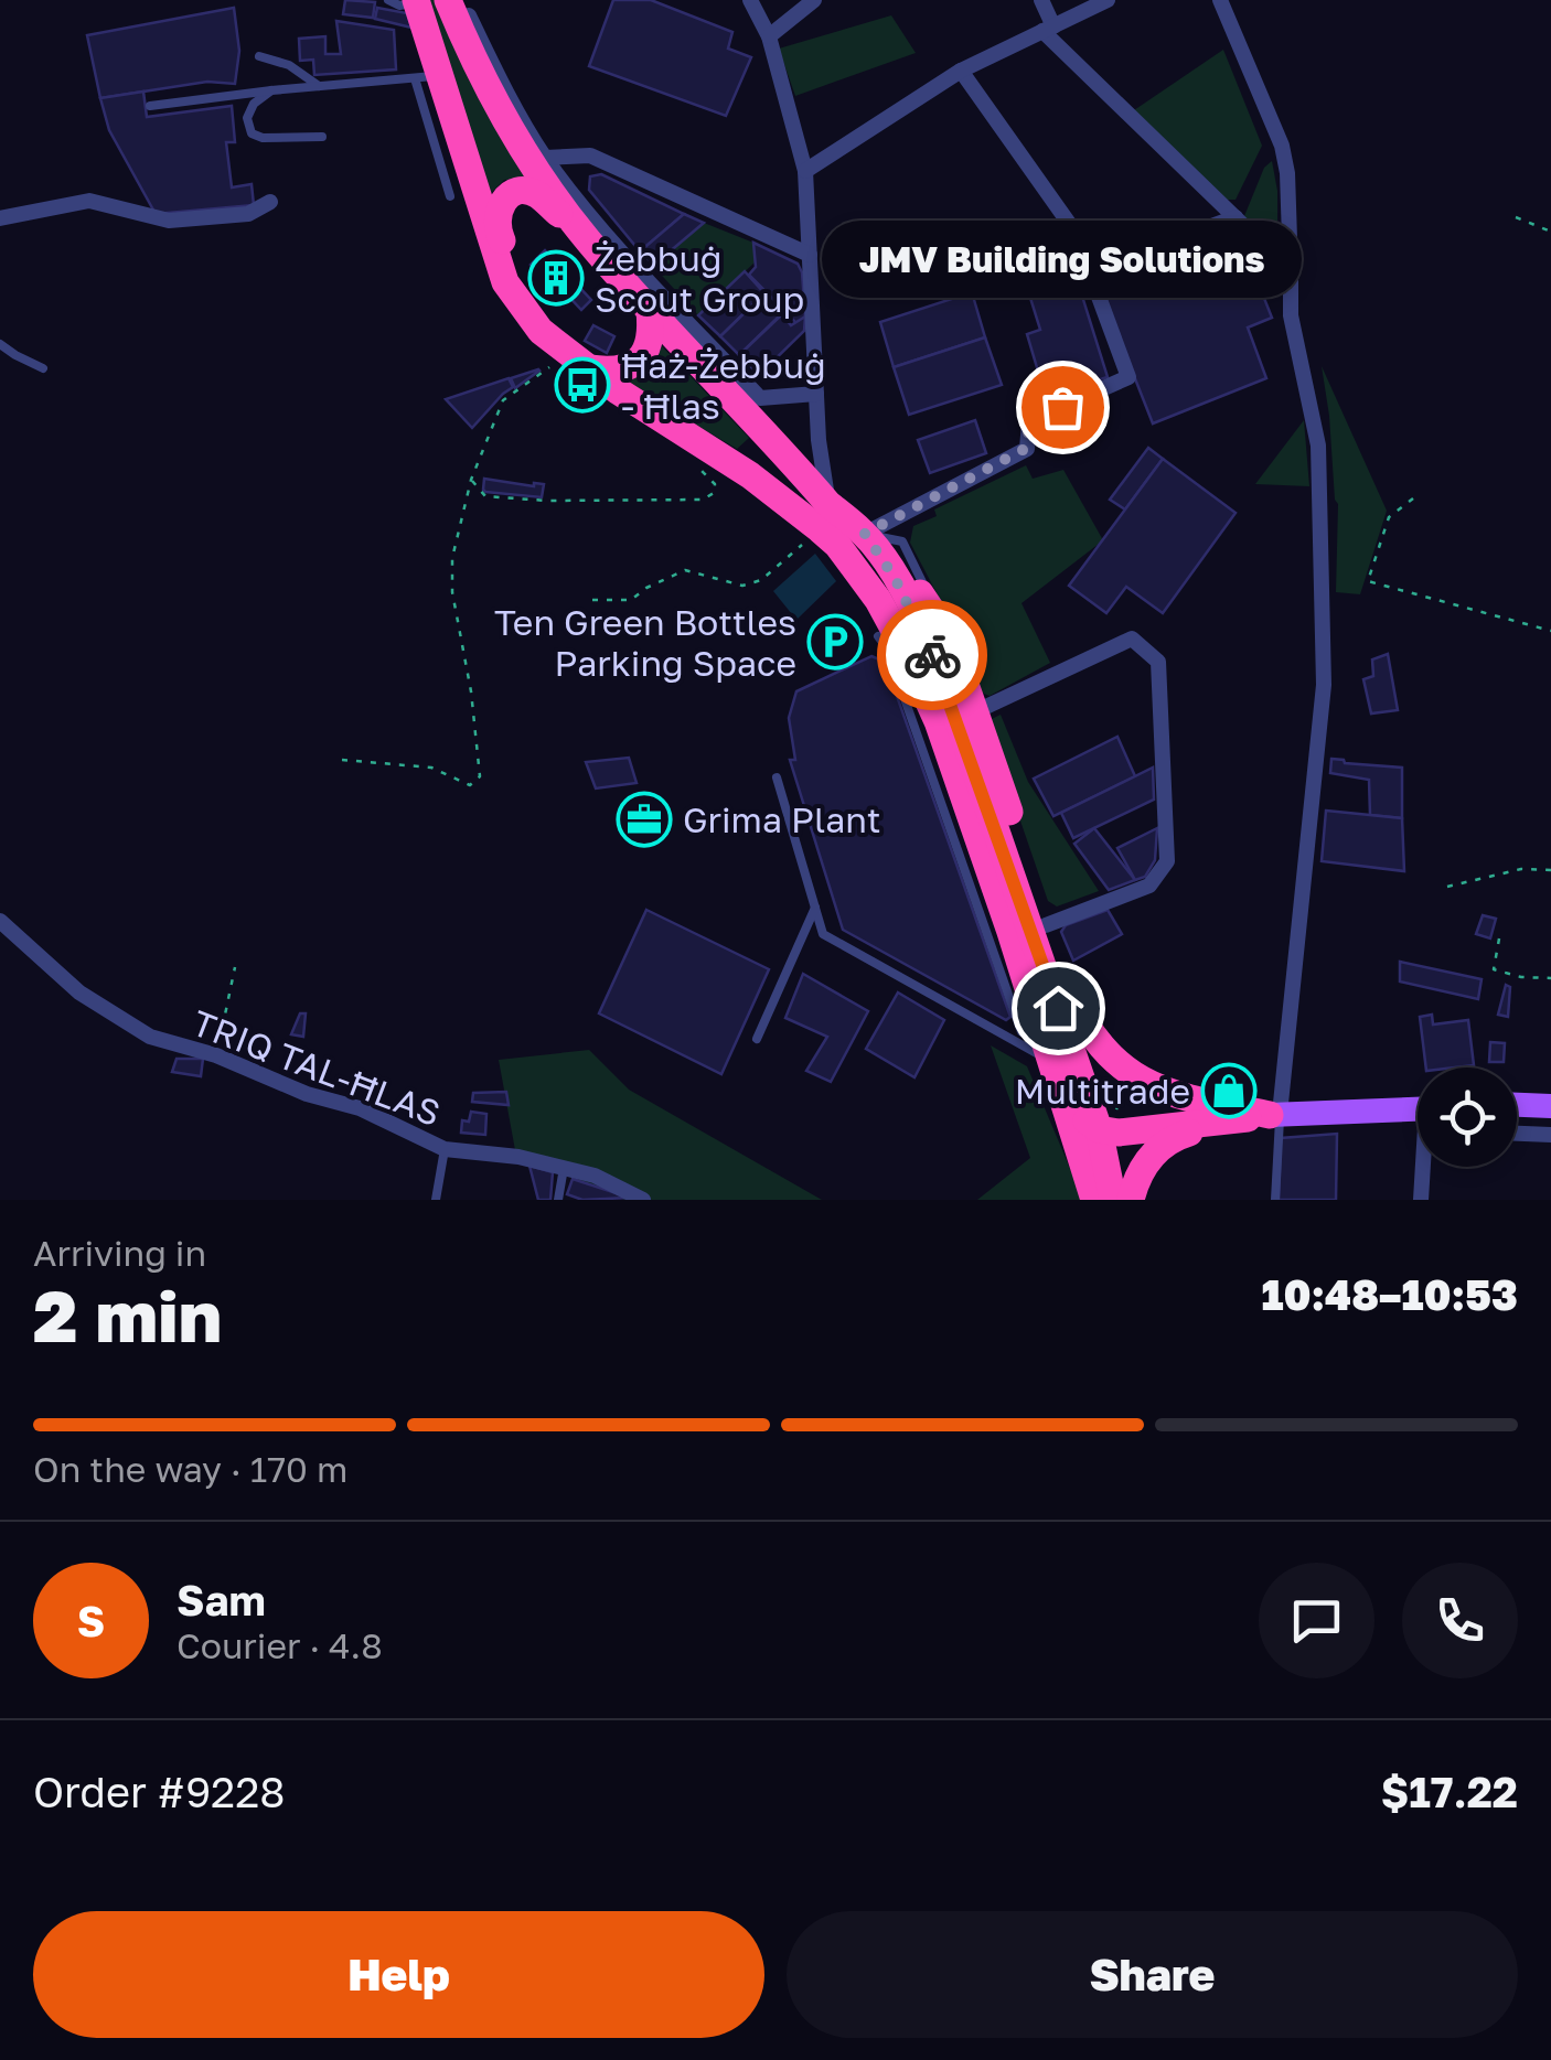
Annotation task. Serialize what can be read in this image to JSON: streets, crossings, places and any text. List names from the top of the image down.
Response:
{
  "streets": {
    "street": ["TRIQ TAL-ĦLAS"]
  },
  "places": {
    "building": ["Żebbuġ Scout Group"],
    "bus stop": ["Ħaż-Żebbuġ - Ħlas"],
    "other": ["JMV Building Solutions"],
    "parking": ["Ten Green Bottles Parking Space"],
    "office": ["Grima Plant"],
    "shop": ["Multitrade"]
  },
  "page": {
    "bubble": "JMV Building Solutions",
    "heading": ["2 min", "Arriving in", "10:48–10:53"],
    "panel": [
      "Sam",
      "Courier · 4.8",
      "Order #9228",
      "$17.22"
    ],
    "bar": "On the way · 170 m",
    "round": "S",
    "buttons": ["Help", "Share"]
  }
}
